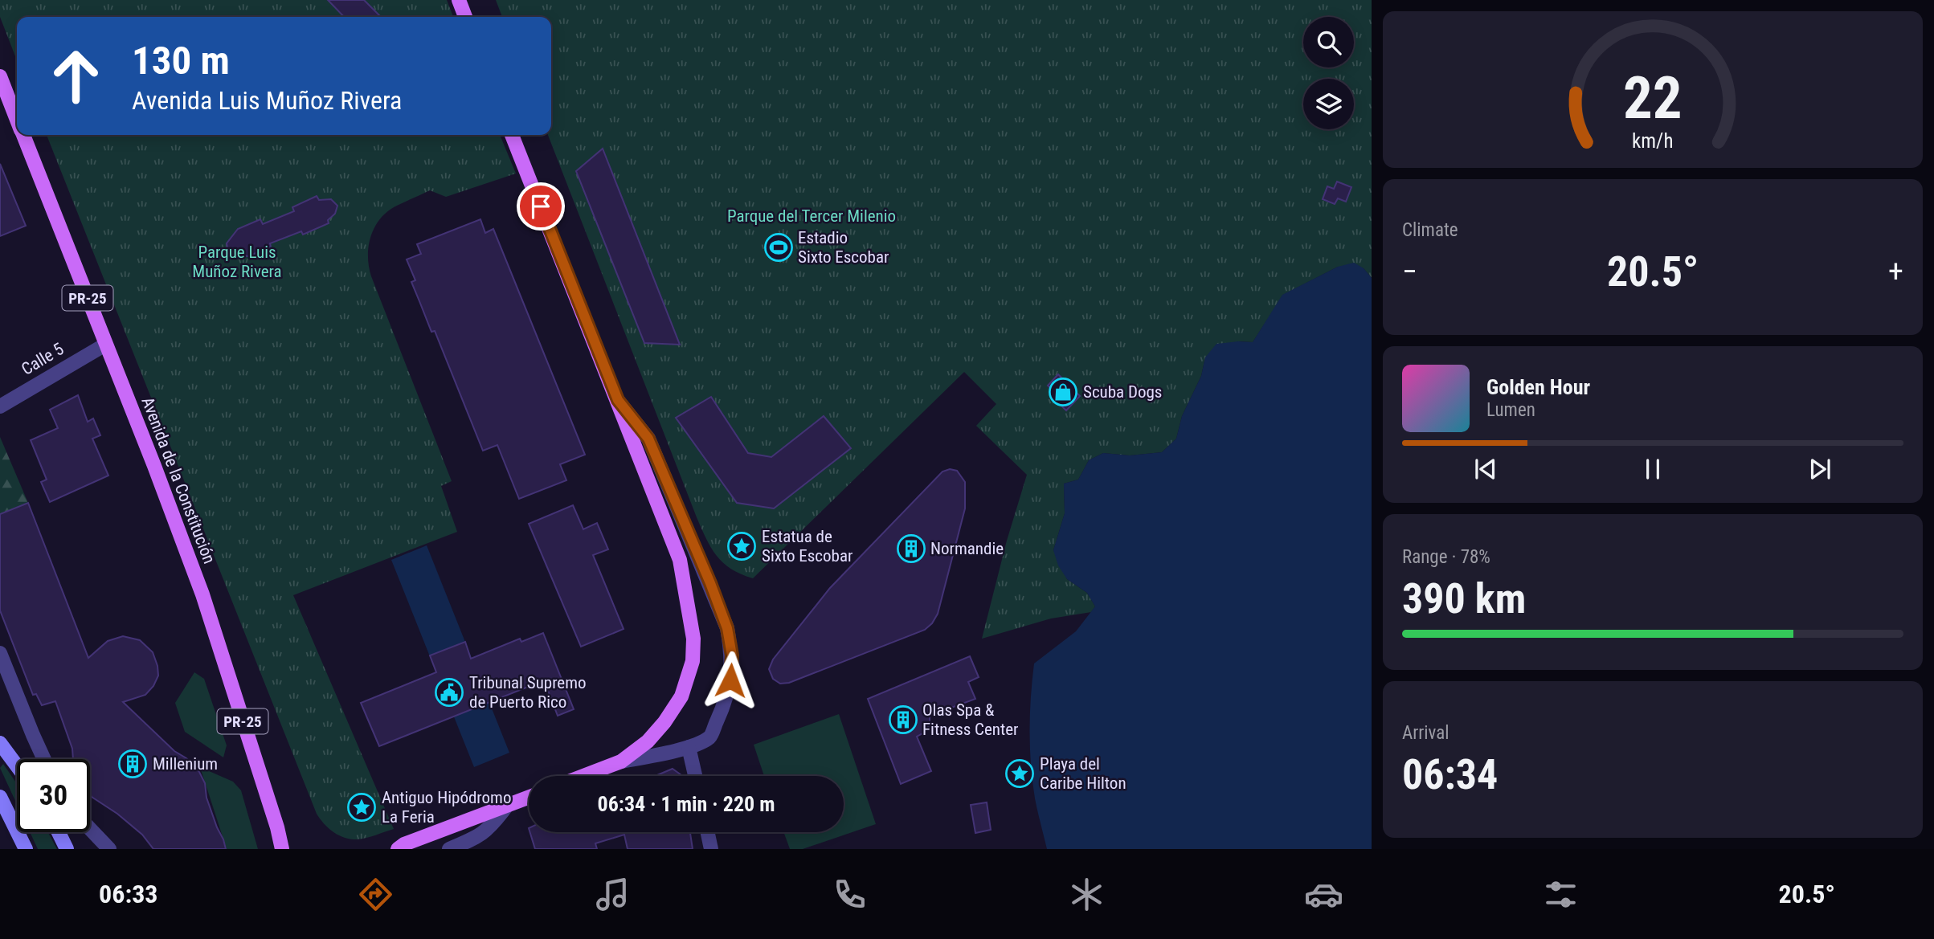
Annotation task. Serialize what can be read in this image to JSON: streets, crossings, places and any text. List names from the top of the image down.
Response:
{
  "streets": {
    "main road": ["PR-25", "Avenida de la Constitución"],
    "street": ["Calle 5"]
  },
  "crossings": [
    ["Calle 5", "Avenida de la Constitución"]
  ],
  "parks": ["Parque del Tercer Milenio", "Parque Luis Muñoz Rivera"],
  "places": {
    "sports": ["Estadio Sixto Escobar"],
    "shop": ["Scuba Dogs"],
    "place": ["Estatua de Sixto Escobar", "Playa del Caribe Hilton", "Antiguo Hipódromo La Feria"],
    "building": ["Normandie", "Olas Spa & Fitness Center", "Millenium"],
    "public building": ["Tribunal Supremo de Puerto Rico"]
  },
  "page": {
    "turn": ["130 m", "Avenida Luis Muñoz Rivera"],
    "tile": [
      "Climate",
      ["Range · 78%", "390 km"],
      ["Arrival", "06:34"]
    ],
    "heat": ["−", "20.5°", "+"],
    "song": ["Golden Hour", "Lumen"],
    "limit": "30",
    "trip": "06:34 · 1 min · 220 m",
    "tabs": ["06:33", "20.5°"],
    "gauge": ["22", "km/h"]
  }
}
